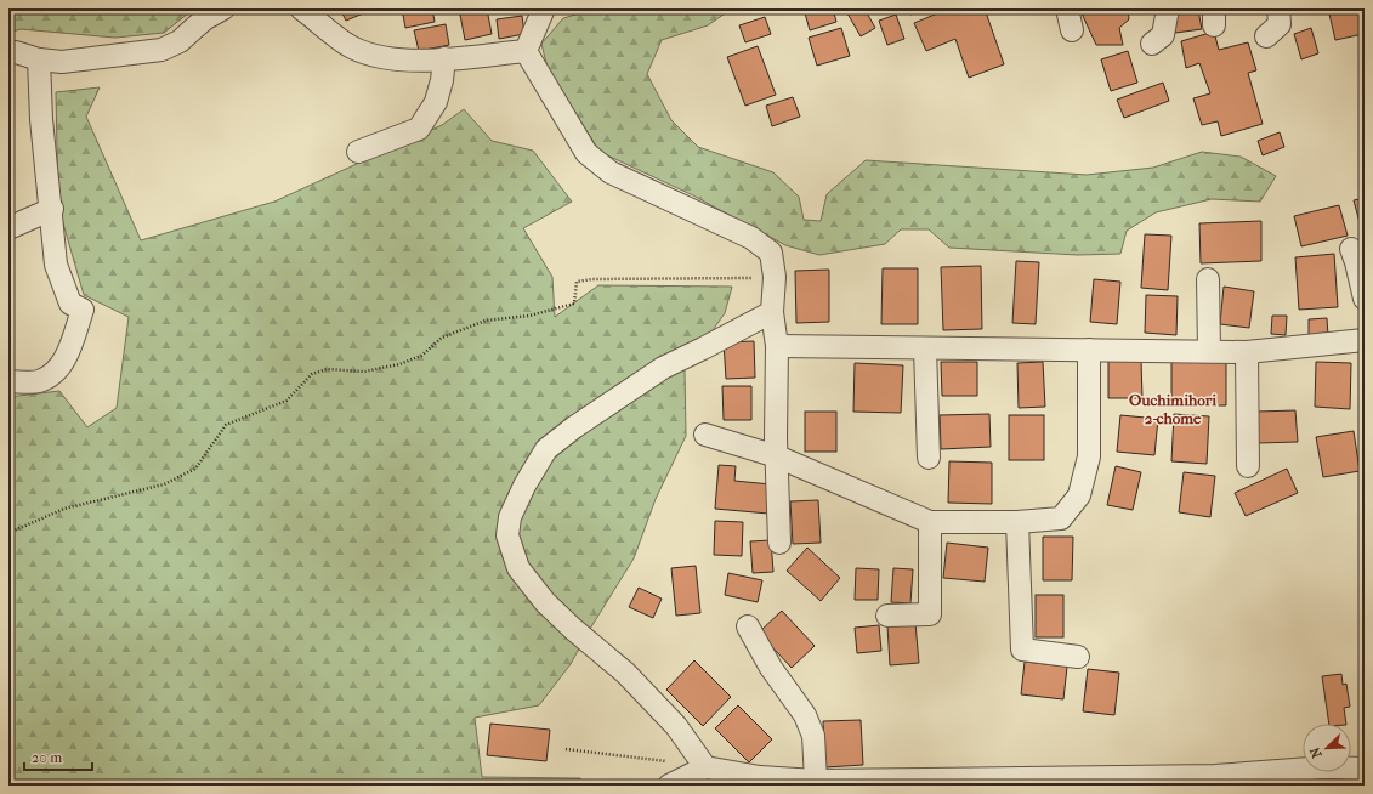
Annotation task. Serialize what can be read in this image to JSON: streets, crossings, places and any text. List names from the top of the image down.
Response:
{
  "districts": ["Ouchimihori 2-chome"],
  "scale_bar": "20 m",
  "north": "bottom left"
}
